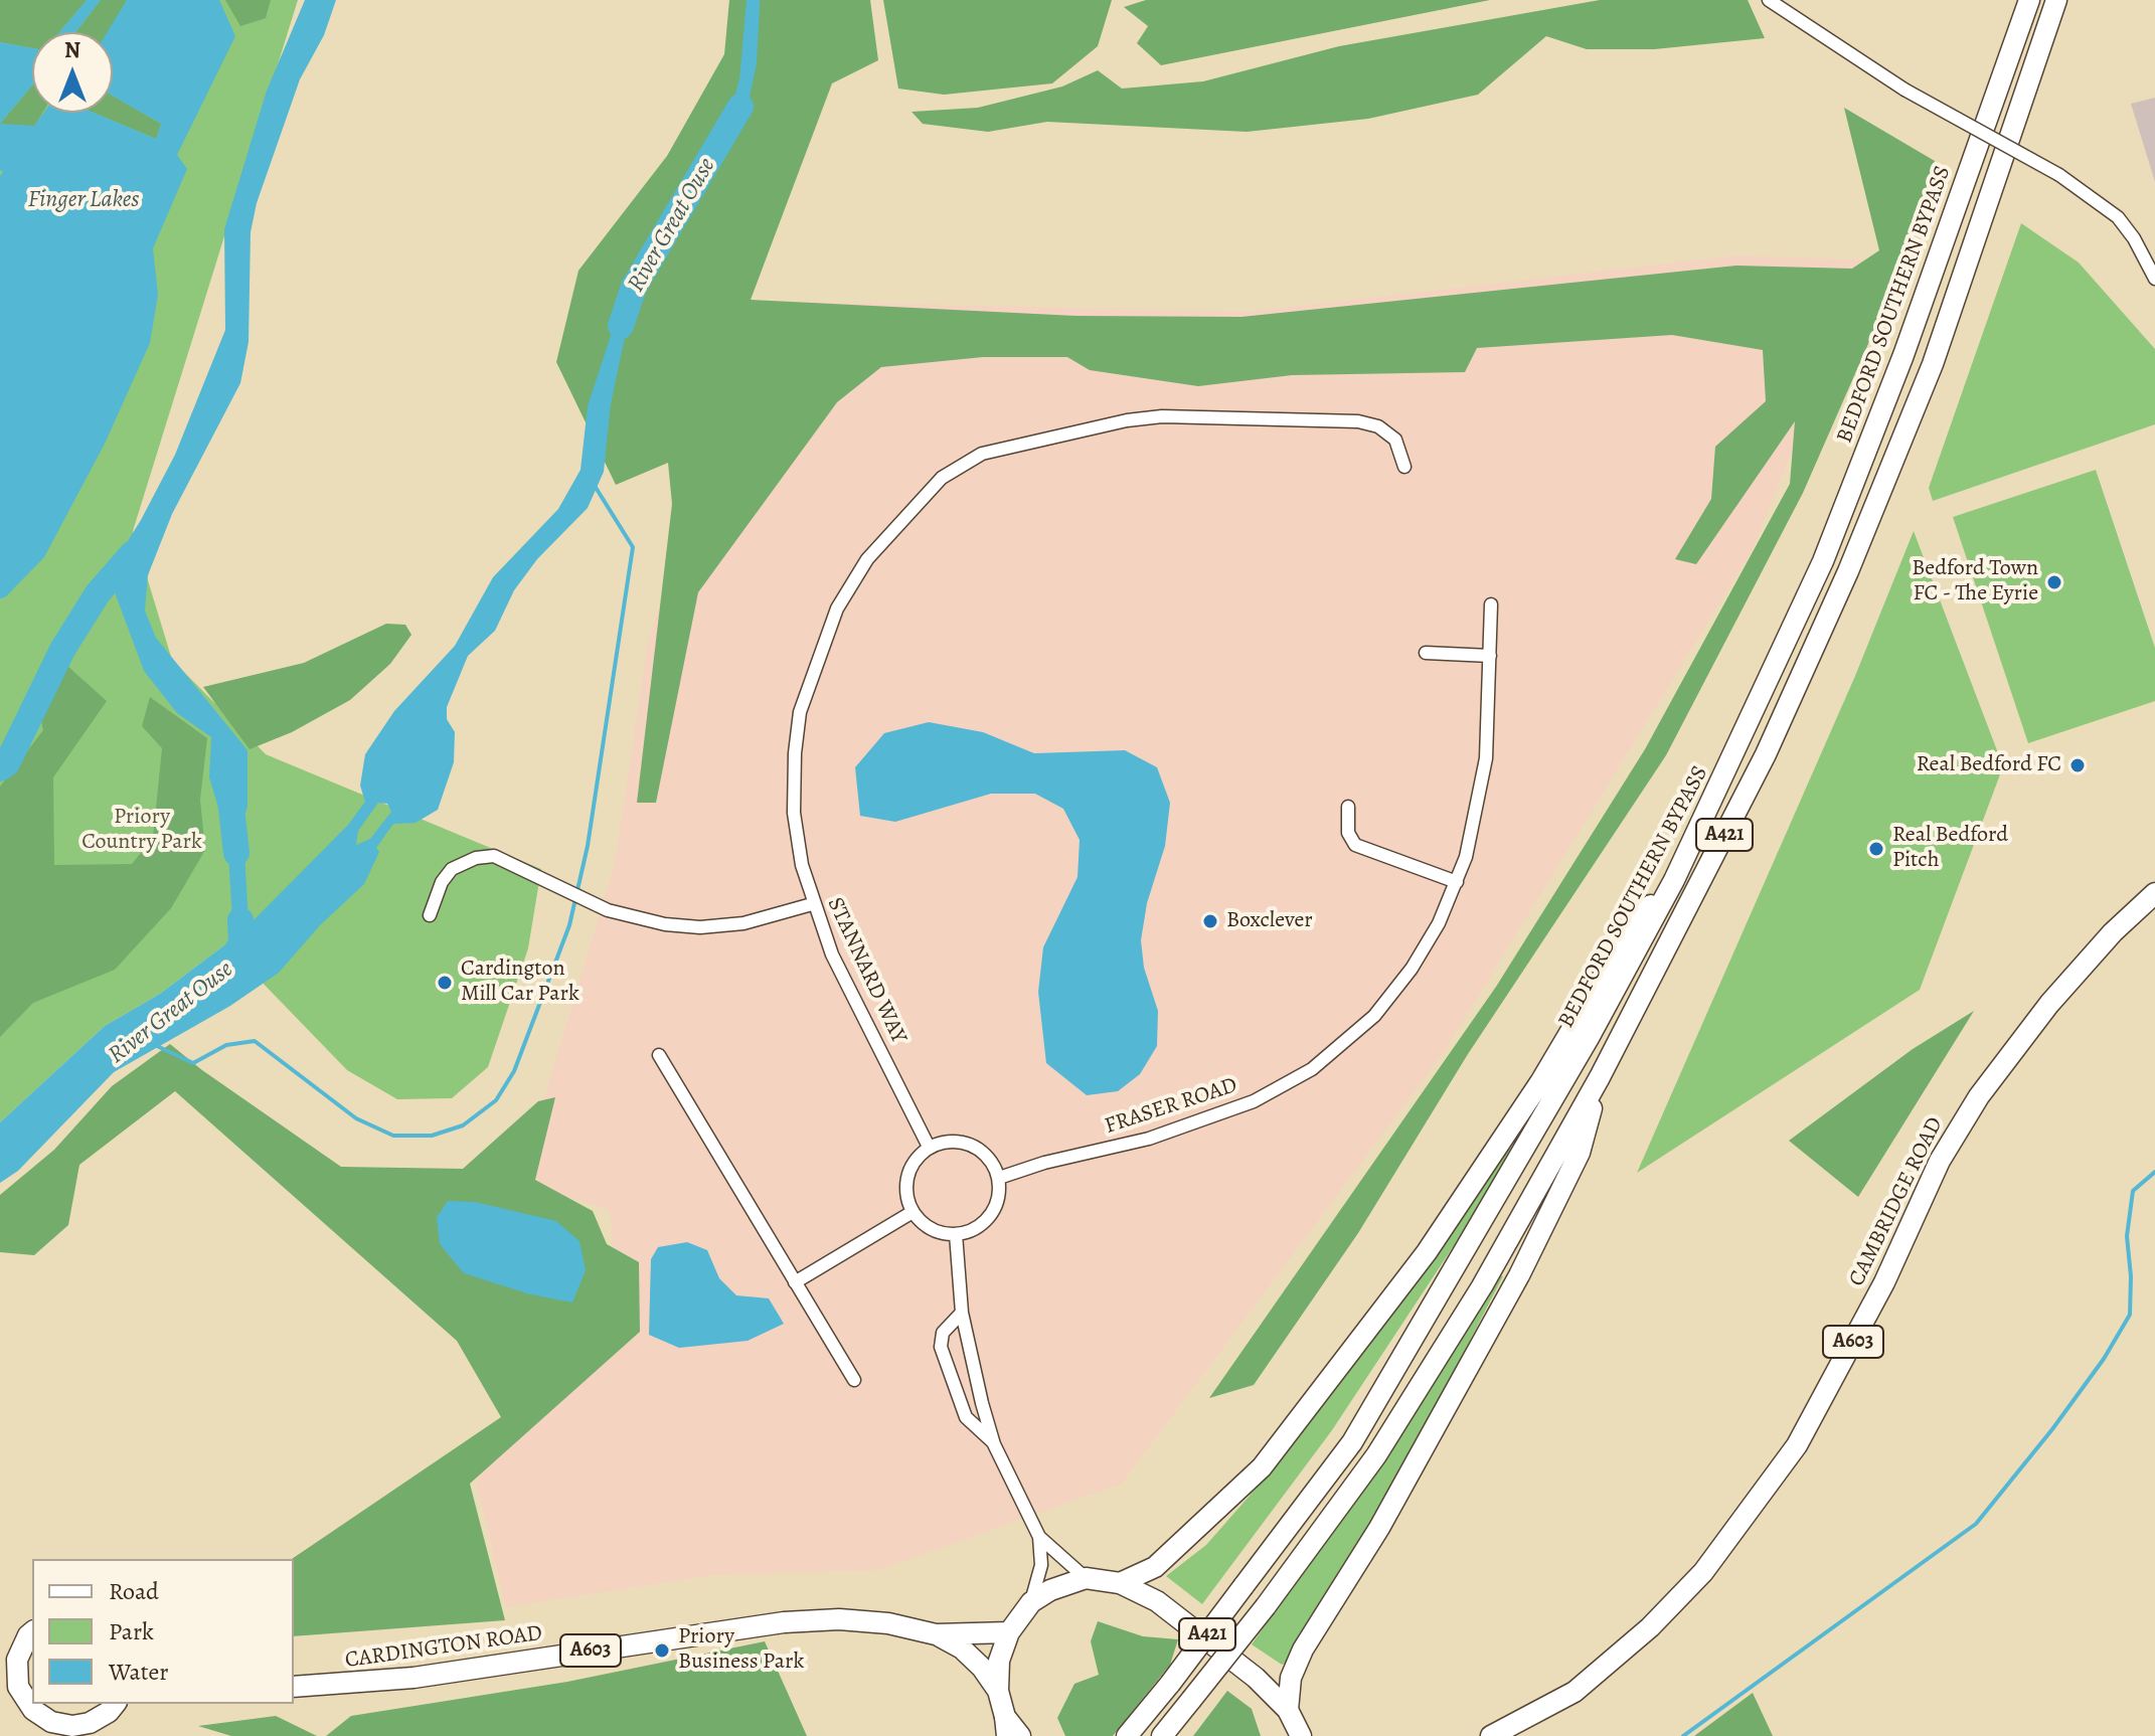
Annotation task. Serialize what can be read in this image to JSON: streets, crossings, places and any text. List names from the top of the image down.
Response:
{
  "streets": {
    "main road": [
      "BEDFORD SOUTHERN BYPASS",
      "A421",
      "CAMBRIDGE ROAD",
      "A603",
      "CARDINGTON ROAD"
    ],
    "street": ["STANNARD WAY", "FRASER ROAD"]
  },
  "crossings": [
    ["STANNARD WAY", "FRASER ROAD"]
  ],
  "water": ["Finger Lakes", "River Great Ouse"],
  "parks": ["Priory Country Park"],
  "places": [
    "Bedford Town FC - The Eyrie",
    "Real Bedford FC",
    "Real Bedford Pitch",
    "Boxclever",
    "Cardington Mill Car Park",
    "Priory Business Park"
  ],
  "legend": ["Road", "Park", "Water"],
  "north": "top"
}
